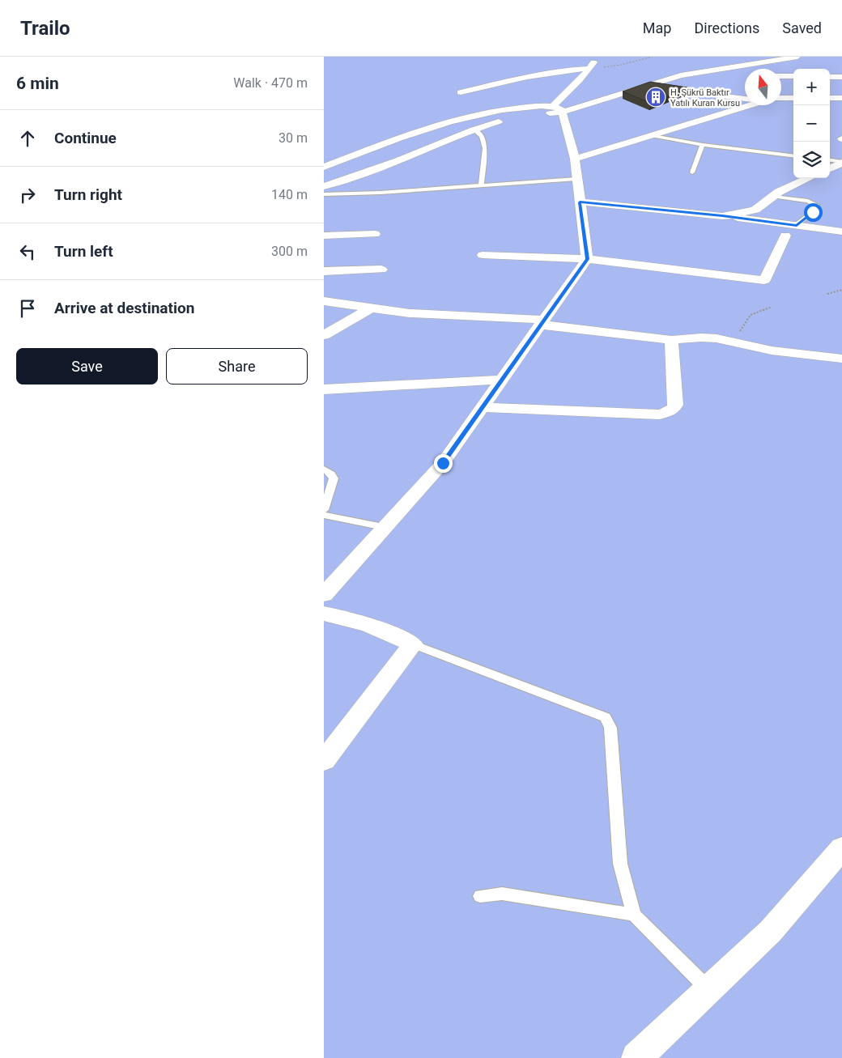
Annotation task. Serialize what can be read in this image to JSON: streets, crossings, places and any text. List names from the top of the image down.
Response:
{
  "places": {
    "building": ["H. Şükrü Baktır Yatılı Kuran Kursu"]
  },
  "north": "top",
  "page": {
    "header": "Trailo",
    "nav": ["Map", "Directions", "Saved"],
    "heading": ["6 min", "Walk · 470 m"],
    "map_buttons": ["+", "−"],
    "list": [
      ["Continue", "30 m"],
      ["Turn right", "140 m"],
      ["Turn left", "300 m"],
      "Arrive at destination"
    ],
    "buttons": ["Save", "Share"]
  }
}
